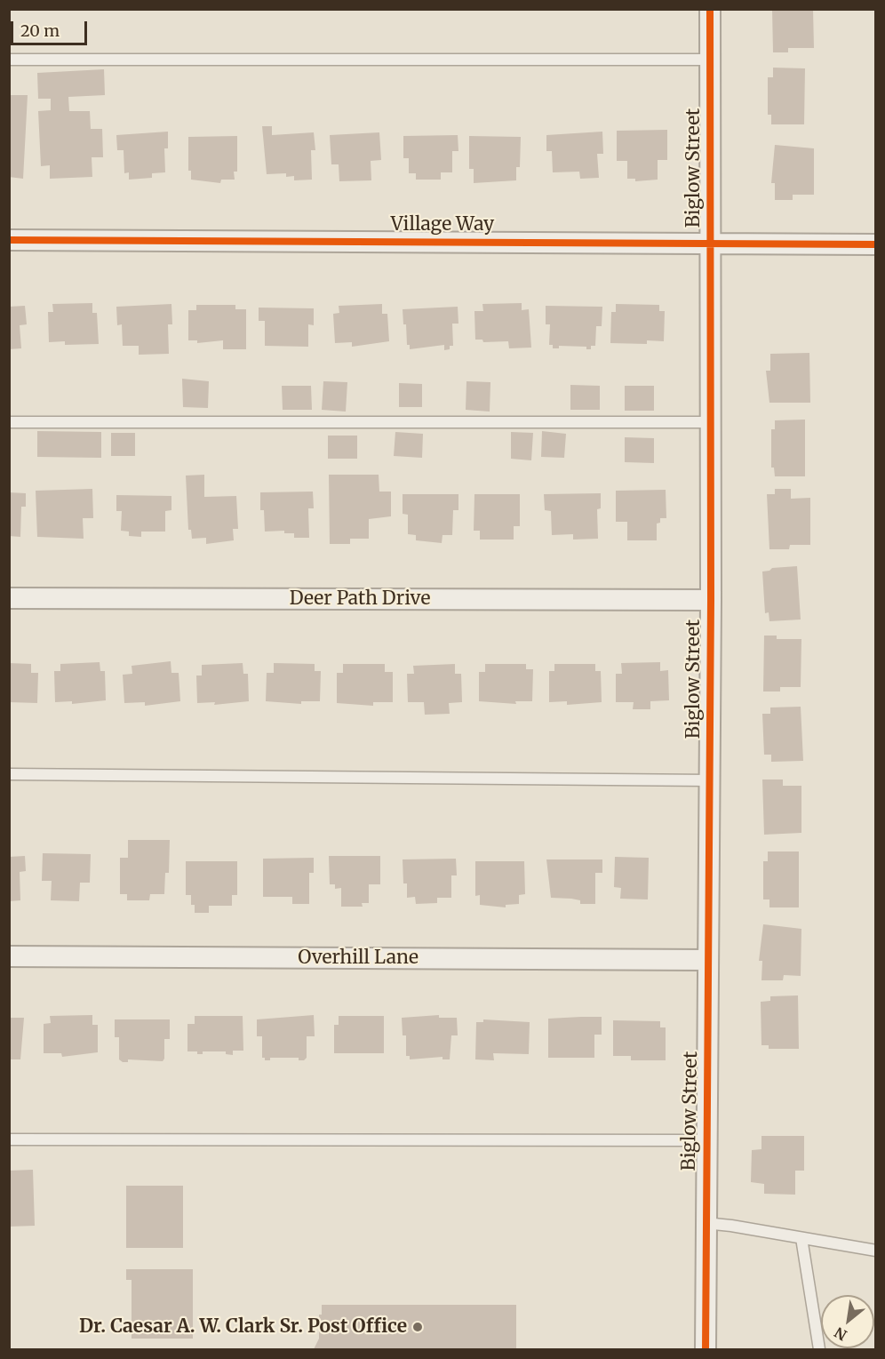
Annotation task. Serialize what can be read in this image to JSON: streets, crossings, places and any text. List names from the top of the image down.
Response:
{
  "streets": {
    "street": [
      "Biglow Street",
      "Village Way",
      "Deer Path Drive",
      "Overhill Lane"
    ]
  },
  "crossings": [
    ["Biglow Street", "Village Way"],
    ["Biglow Street", "Deer Path Drive"],
    ["Biglow Street", "Overhill Lane"]
  ],
  "places": ["Dr. Caesar A. W. Clark Sr. Post Office"],
  "scale_bar": "20 m",
  "north": "bottom left"
}
